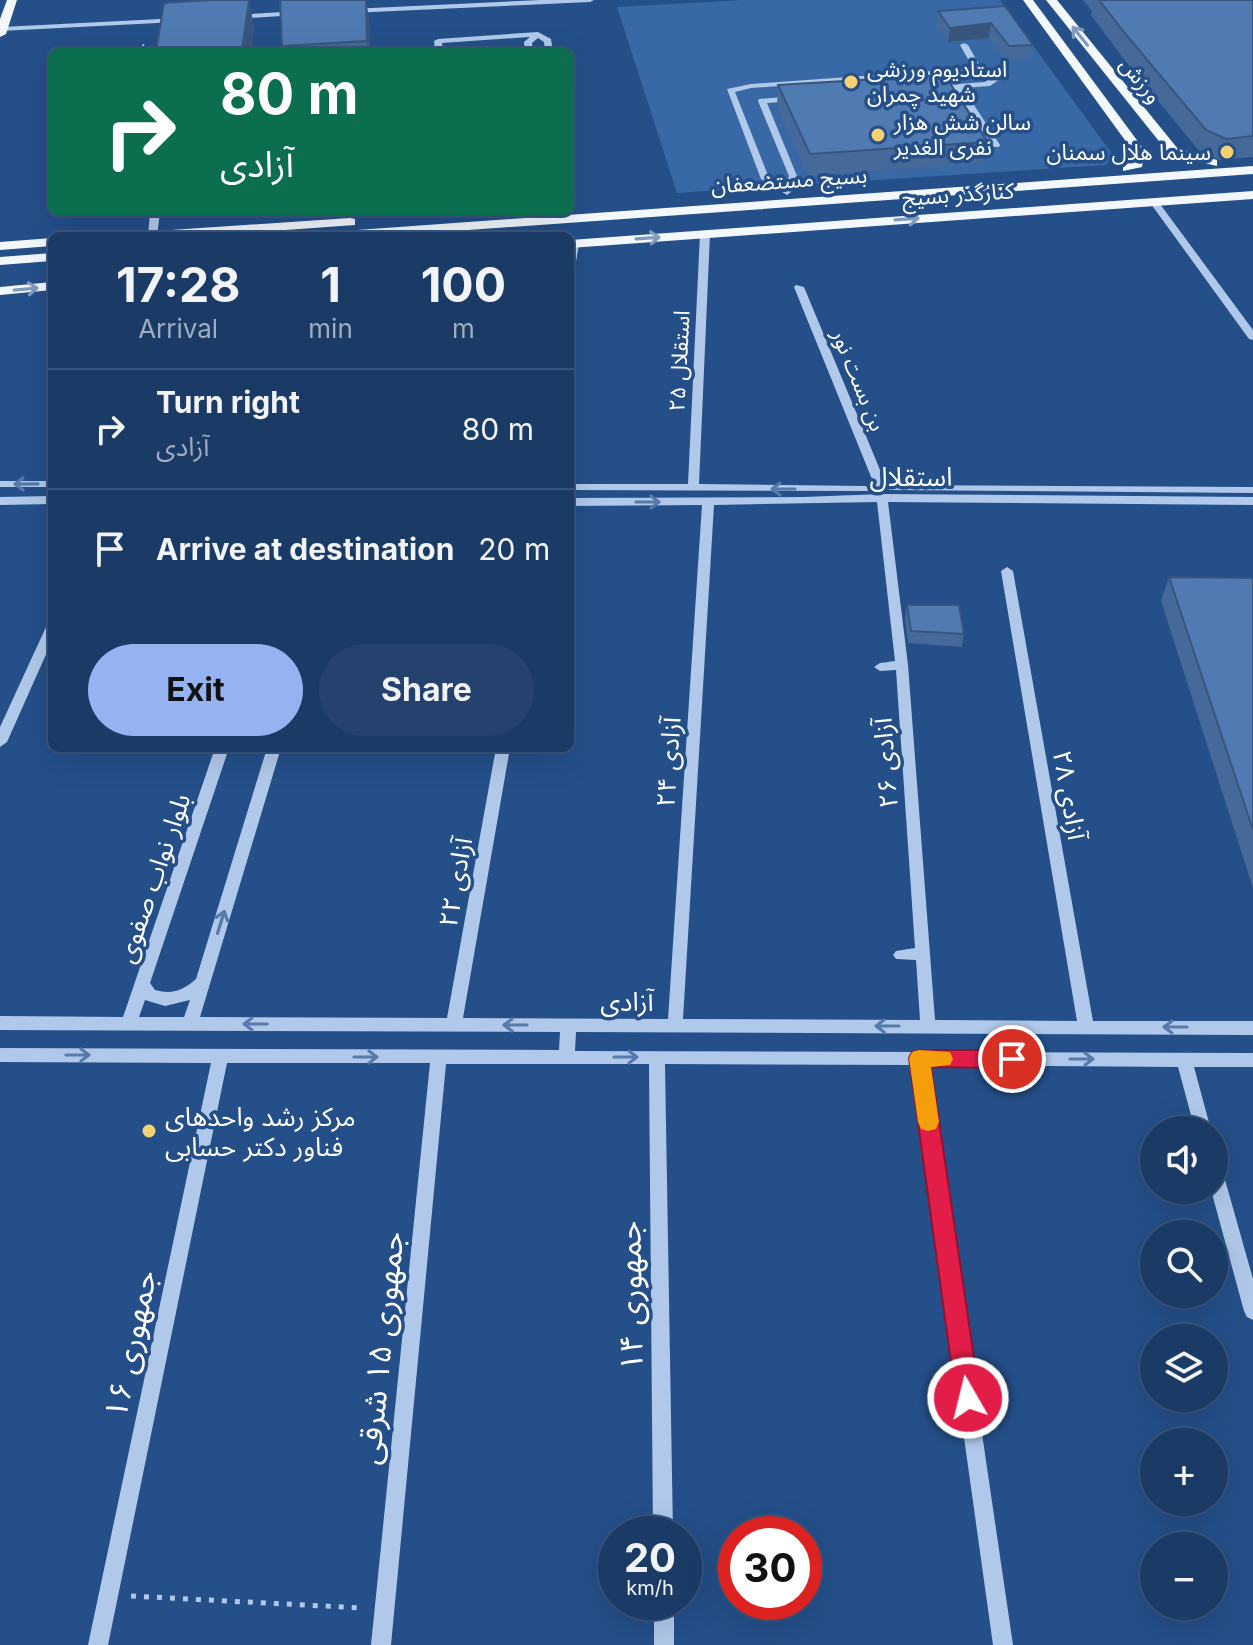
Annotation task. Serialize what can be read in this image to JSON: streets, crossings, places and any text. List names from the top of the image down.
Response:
{
  "streets": {
    "main road": ["ورزش", "بسیج مستضعفان", "کنارگذر بسیج"],
    "street": [
      "استقلال ۲۵",
      "بن بست نور",
      "استقلال",
      "آزادی ۲۴",
      "آزادی ۲۶",
      "آزادی ۲۸",
      "بلوار نواب صفوی",
      "آزادی ۲۲",
      "آزادی",
      "جمهوری ۱۴",
      "جمهوری ۱۶",
      "جمهوری ۱۵ شرقی"
    ]
  },
  "crossings": [
    ["ورزش", "کنارگذر بسیج"],
    ["بسیج مستضعفان", "کنارگذر بسیج"],
    ["کنارگذر بسیج", "استقلال ۲۵"],
    ["استقلال ۲۵", "استقلال"],
    ["بن بست نور", "استقلال"],
    ["بن بست نور", "آزادی ۲۶"],
    ["استقلال", "آزادی ۲۴"],
    ["استقلال", "آزادی ۲۶"],
    ["آزادی ۲۴", "آزادی"],
    ["آزادی ۲۶", "آزادی"],
    ["آزادی ۲۸", "آزادی"],
    ["بلوار نواب صفوی", "آزادی"],
    ["آزادی ۲۲", "آزادی"]
  ],
  "one_way": ["ورزش"],
  "places": [
    "استادیوم ورزشی شهید چمران",
    "سالن شش هزار نفری الغدیر",
    "سینما هلال سمنان",
    "مرکز رشد واحدهای فناور دکتر حسابی"
  ],
  "page": {
    "turn": ["80 m", "آزادی"],
    "eta": [
      "17:28",
      "Arrival",
      "1",
      "min",
      "100",
      "m"
    ],
    "list": [
      {
        "name": "Turn right",
        "note": "آزادی",
        "value": "80 m"
      },
      {
        "name": "Arrive at destination",
        "value": "20 m"
      }
    ],
    "buttons": ["Exit", "Share"],
    "map_buttons": ["+", "−"],
    "speed": "20 km/h",
    "limit": "30"
  }
}
